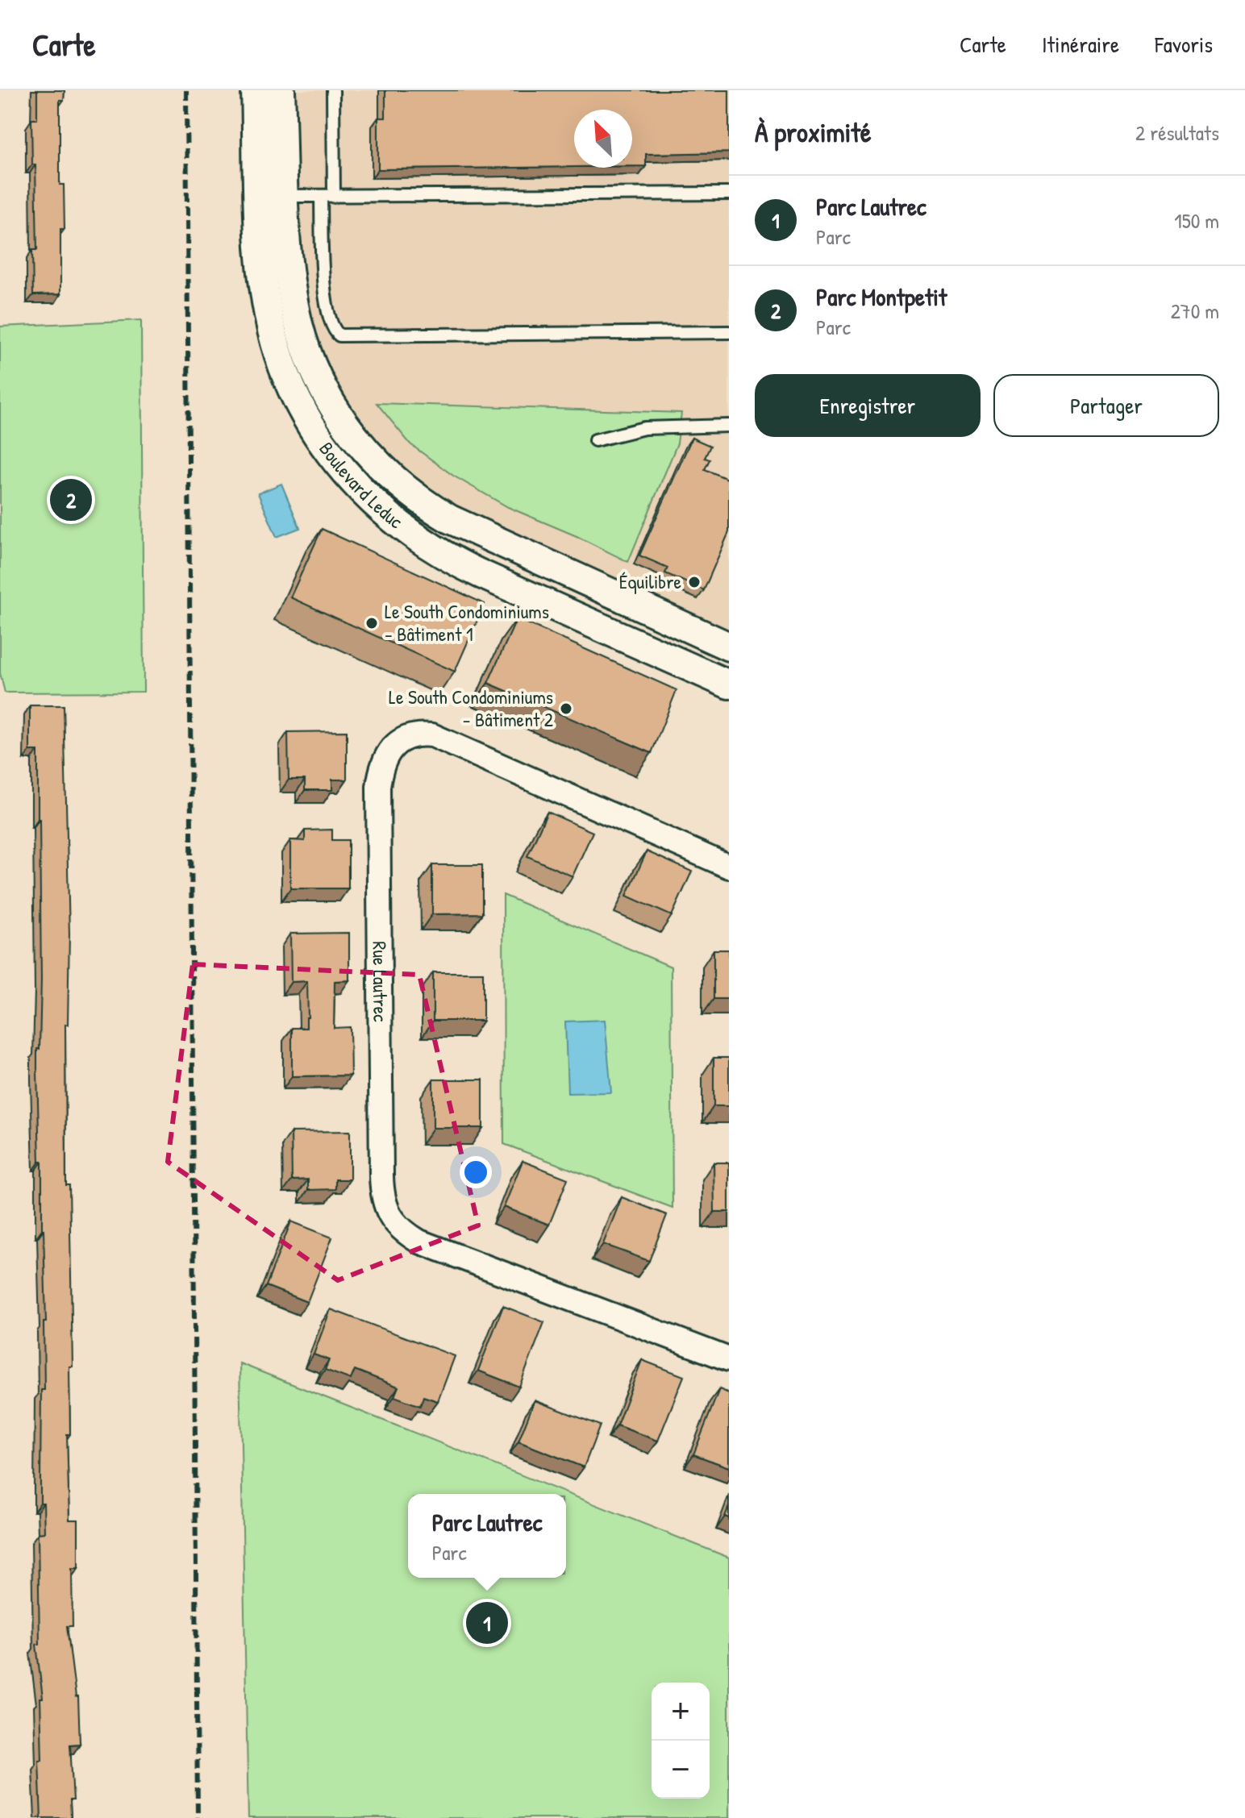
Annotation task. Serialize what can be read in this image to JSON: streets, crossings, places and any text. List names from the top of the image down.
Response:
{
  "streets": {
    "street": ["Boulevard Leduc", "Rue Lautrec"]
  },
  "places": ["Équilibre", "Le South Condominiums - Bâtiment 1", "Le South Condominiums - Bâtiment 2"],
  "north": "top left",
  "page": {
    "header": "Carte",
    "nav": ["Carte", "Itinéraire", "Favoris"],
    "heading": ["À proximité", "2 résultats"],
    "list": [
      {
        "mark": "1",
        "name": "Parc Lautrec",
        "note": "Parc",
        "value": "150 m"
      },
      {
        "mark": "2",
        "name": "Parc Montpetit",
        "note": "Parc",
        "value": "270 m"
      }
    ],
    "buttons": ["Enregistrer", "Partager"],
    "pins": ["2", "1"],
    "popup": ["Parc Lautrec", "Parc"],
    "map_buttons": ["+", "−"]
  }
}
